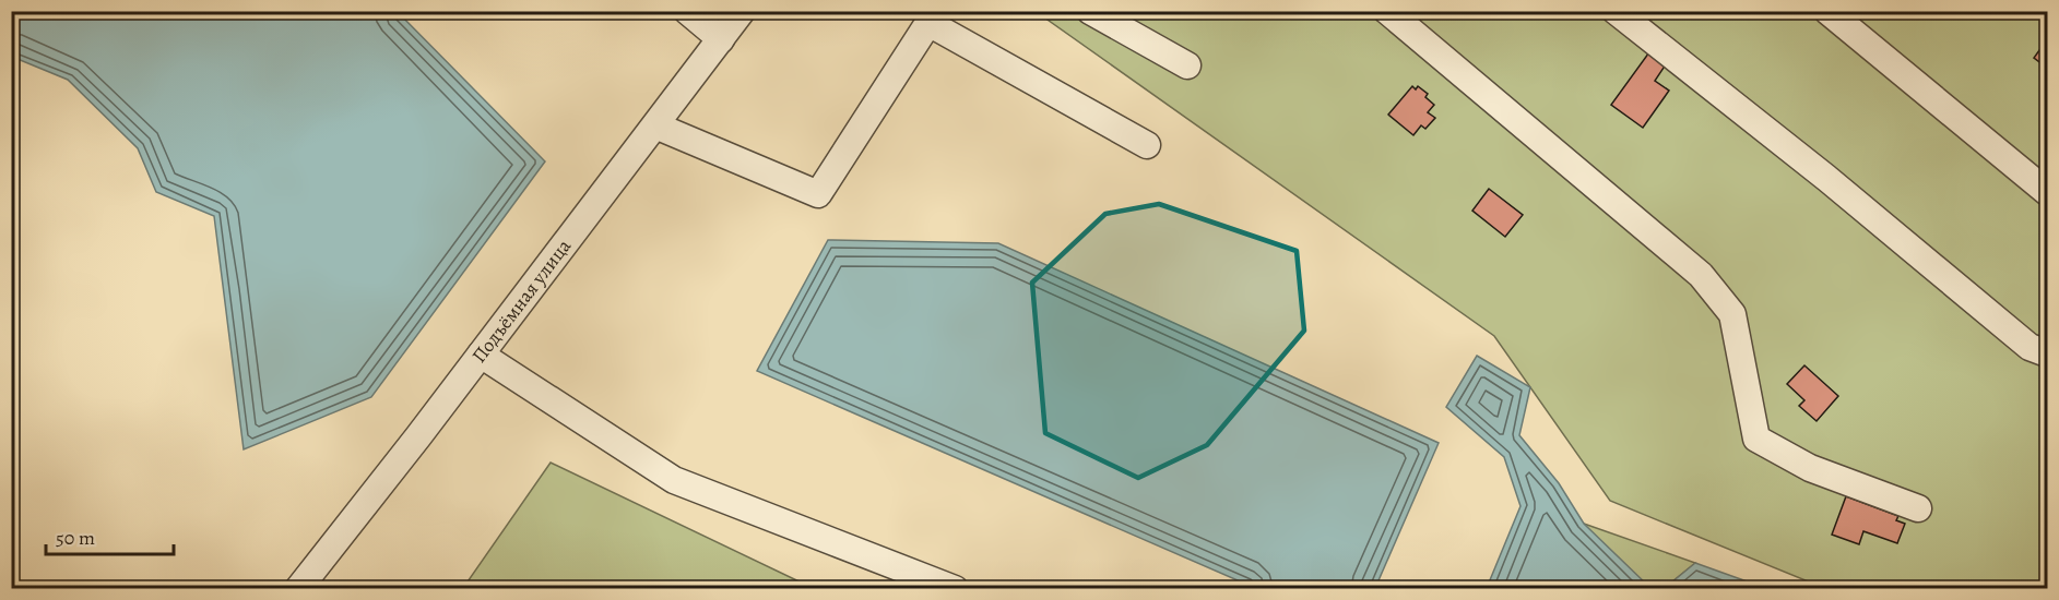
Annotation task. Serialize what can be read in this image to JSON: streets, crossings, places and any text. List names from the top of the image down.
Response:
{
  "streets": {
    "street": ["Подъёмная улица"]
  },
  "scale_bar": "50 m"
}
